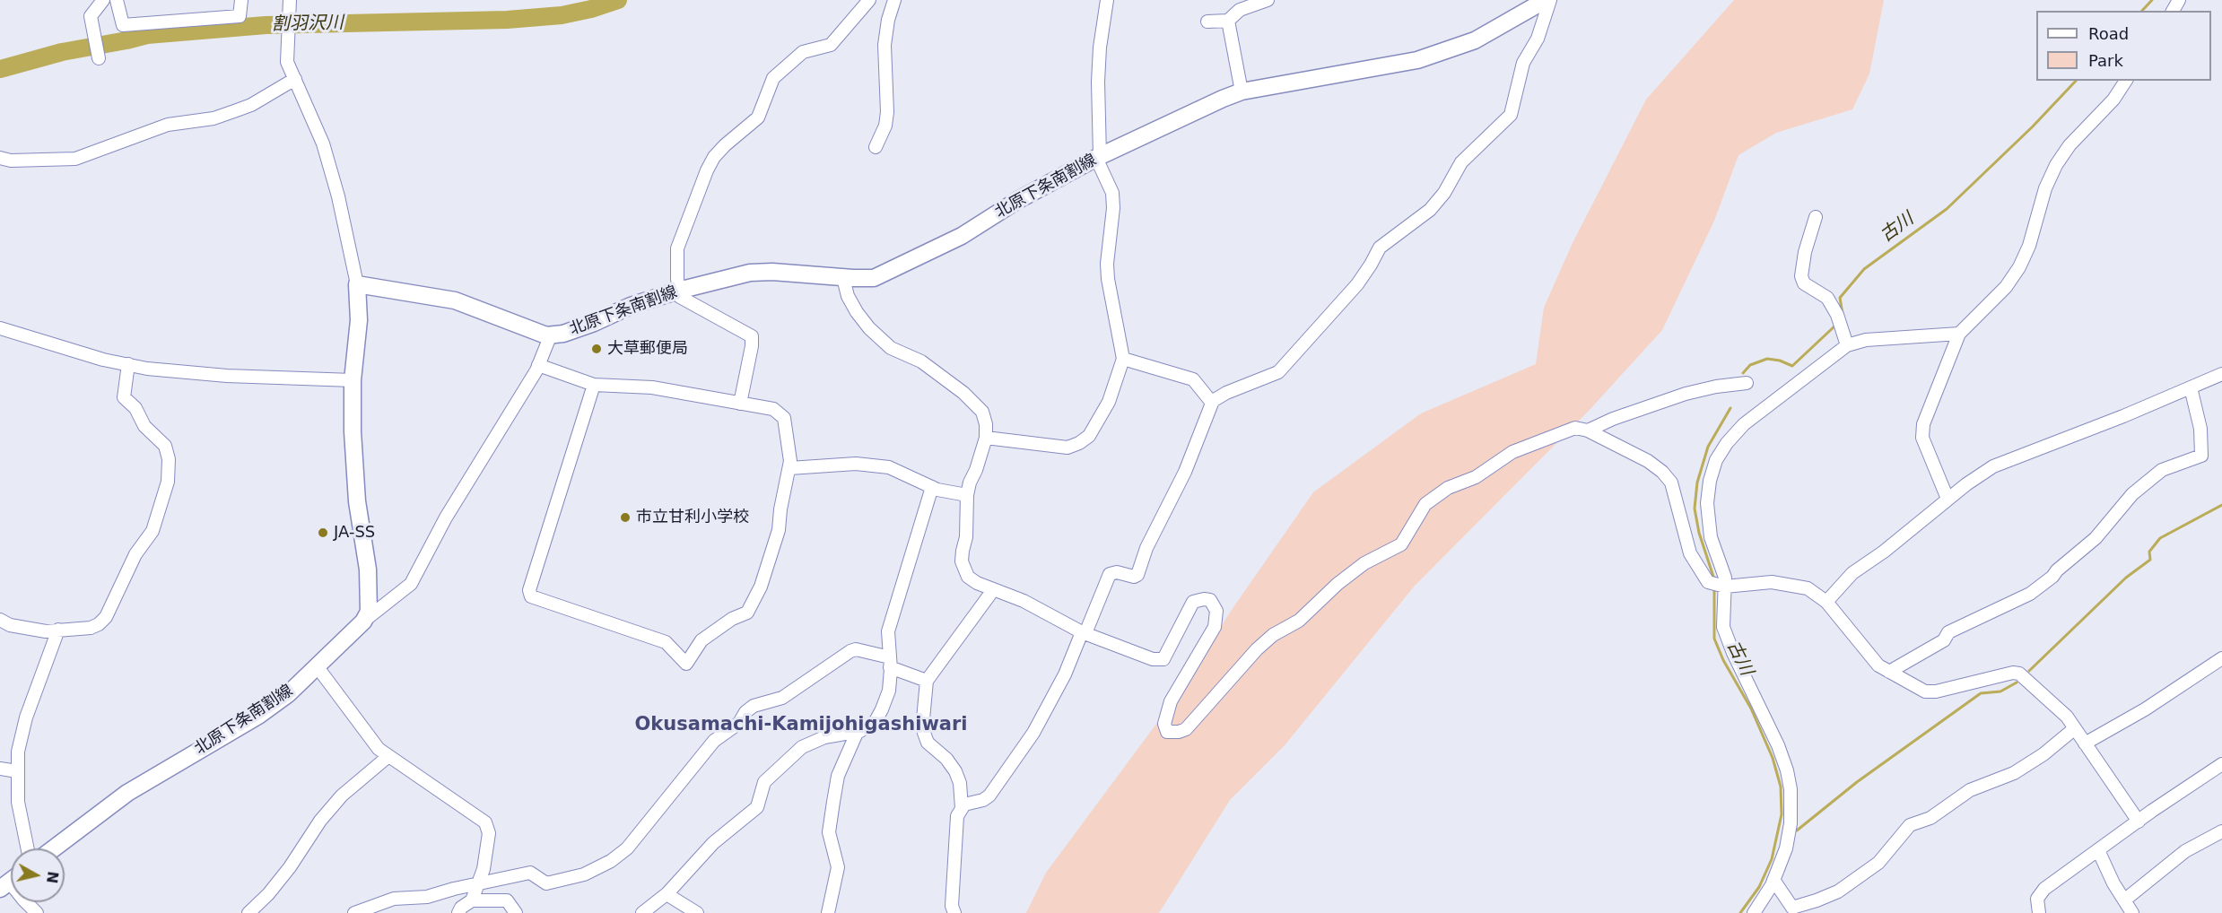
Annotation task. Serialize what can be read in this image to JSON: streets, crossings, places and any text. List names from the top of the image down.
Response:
{
  "streets": {
    "main road": ["北原下条南割線"]
  },
  "districts": ["Okusamachi-Kamijohigashiwari"],
  "water": ["割羽沢川", "古川"],
  "places": ["大草郵便局", "市立甘利小学校", "JA-SS"],
  "legend": ["Road", "Park"],
  "north": "right"
}
